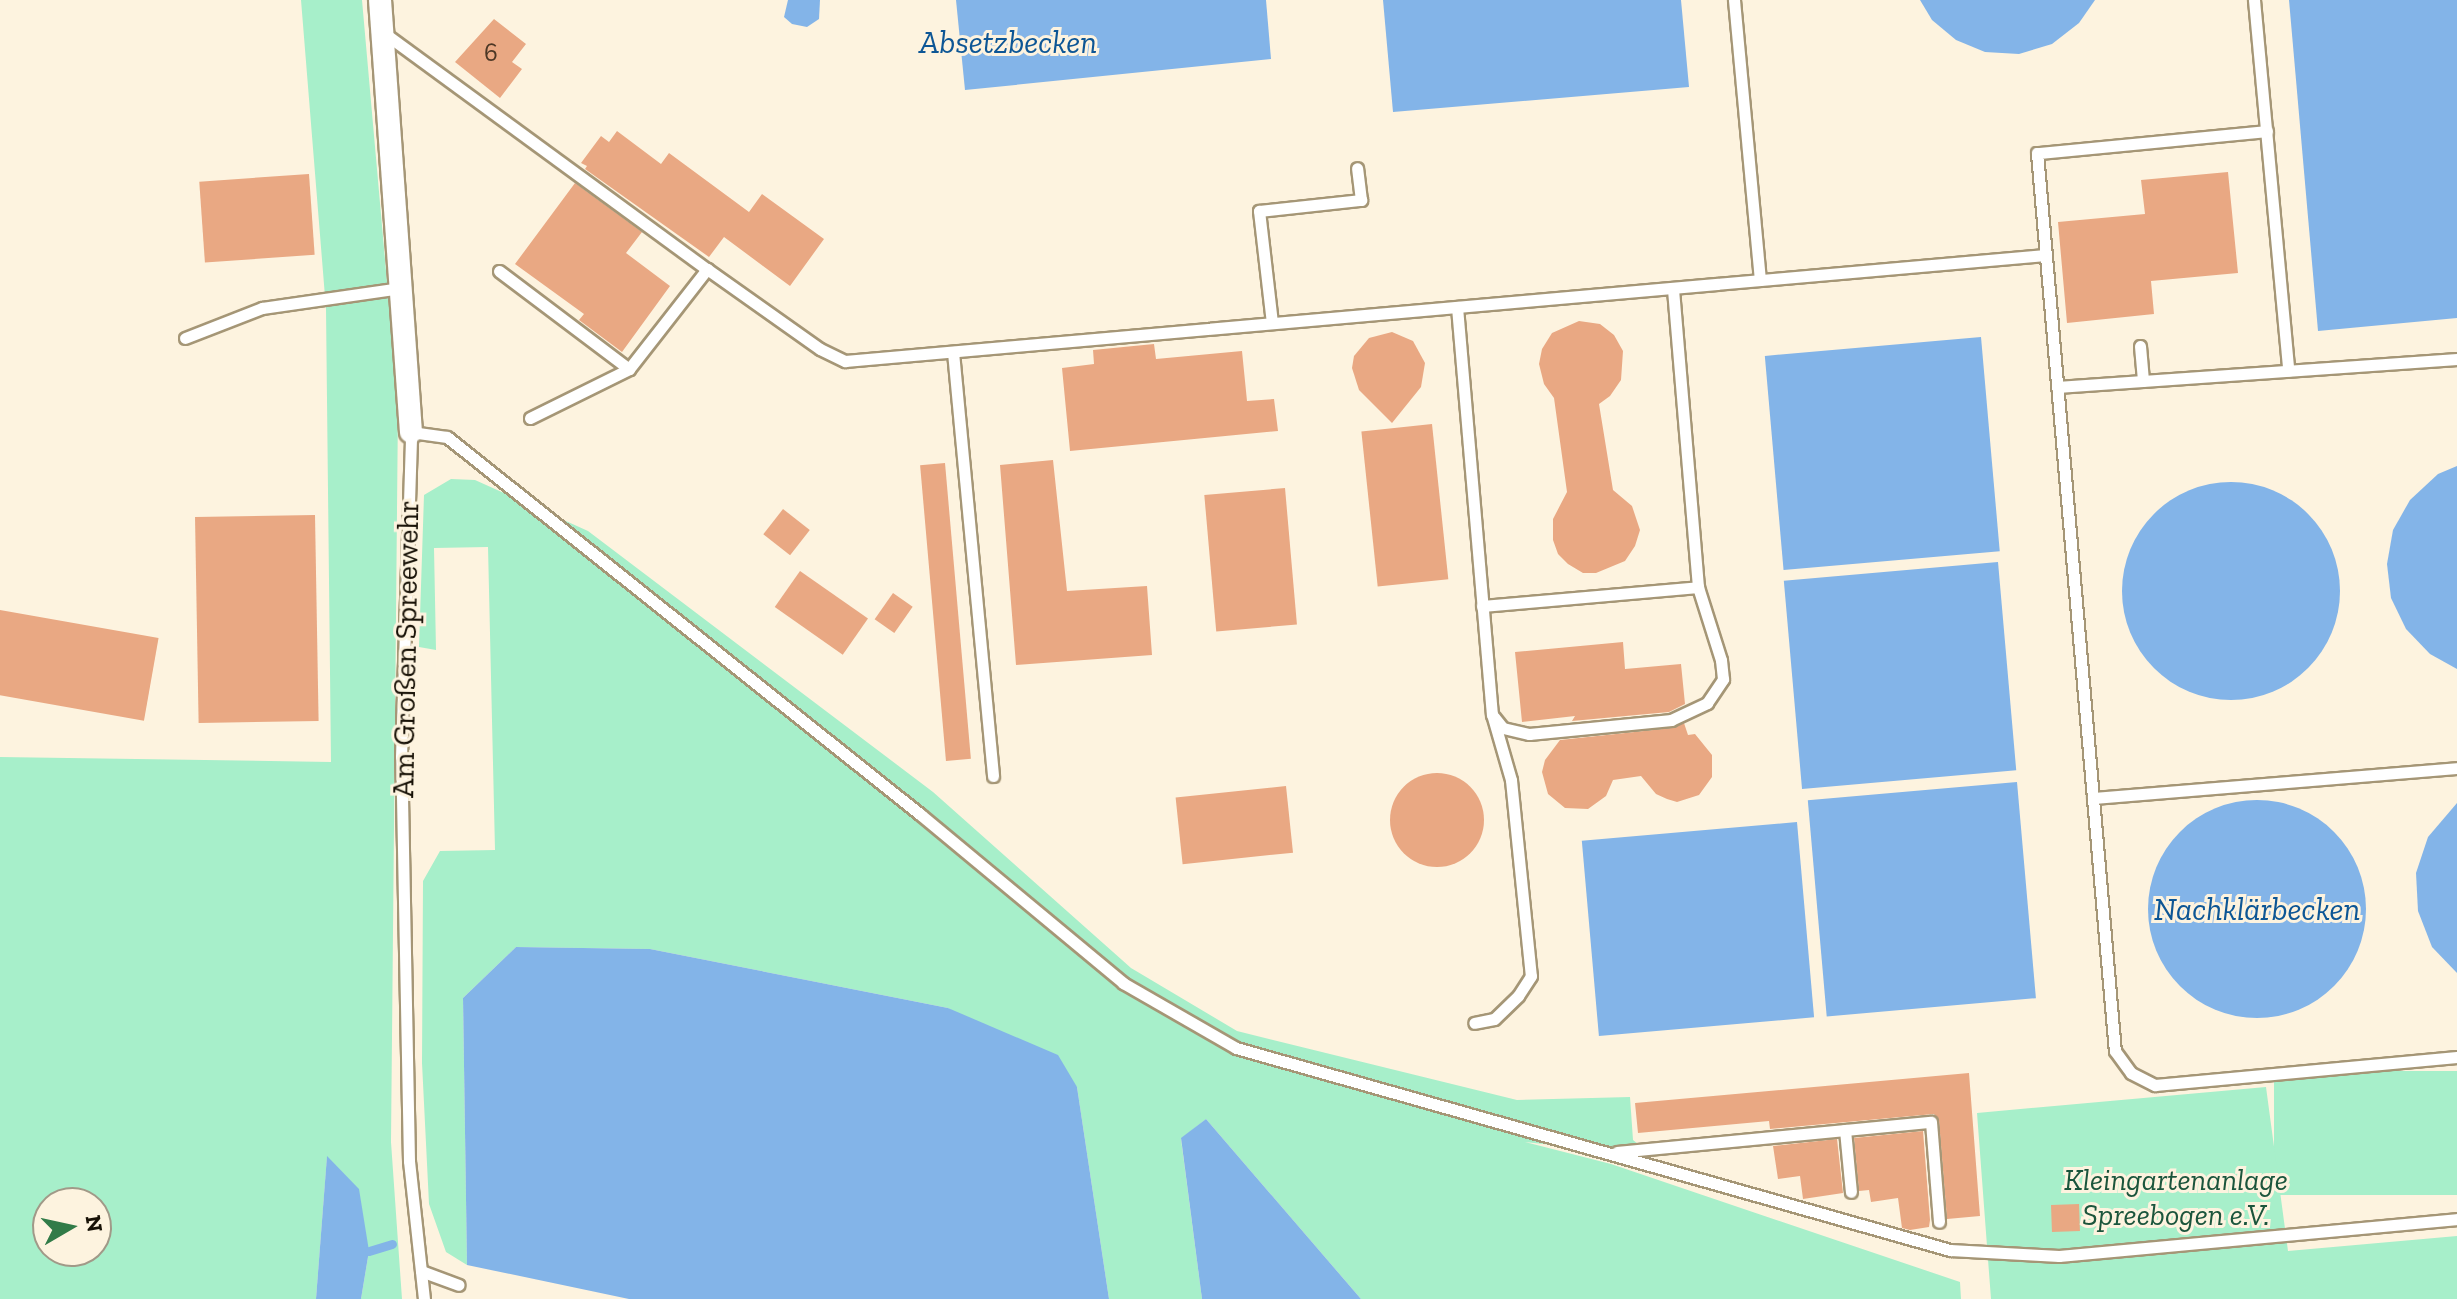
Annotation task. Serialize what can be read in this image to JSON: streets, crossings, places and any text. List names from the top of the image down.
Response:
{
  "streets": {
    "street": ["Am Großen Spreewehr"]
  },
  "water": ["Absetzbecken", "Nachklärbecken"],
  "parks": ["Kleingartenanlage Spreebogen e.V."],
  "house_numbers": ["6"],
  "north": "right"
}
